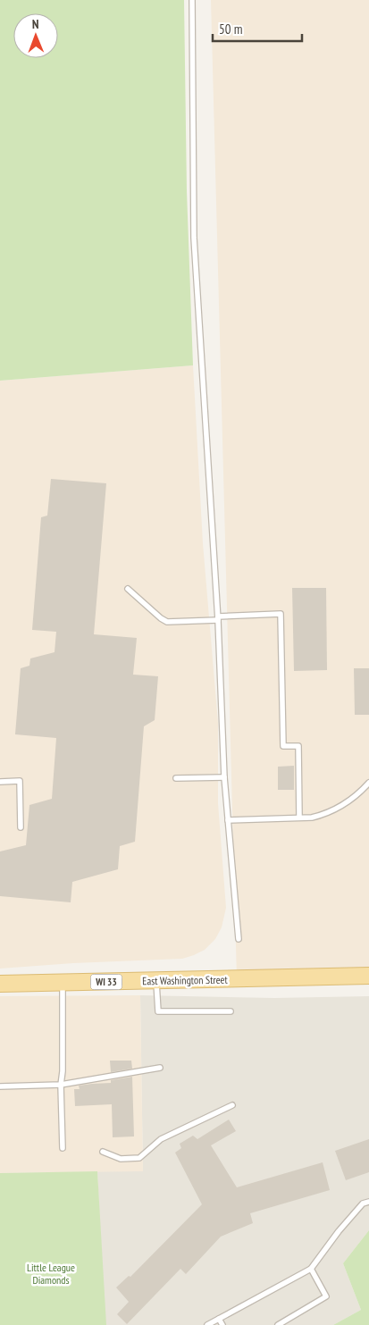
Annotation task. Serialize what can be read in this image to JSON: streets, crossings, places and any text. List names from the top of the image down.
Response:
{
  "streets": {
    "main road": ["East Washington Street", "WI 33"]
  },
  "parks": ["Little League Diamonds"],
  "scale_bar": "50 m",
  "north": "top"
}
